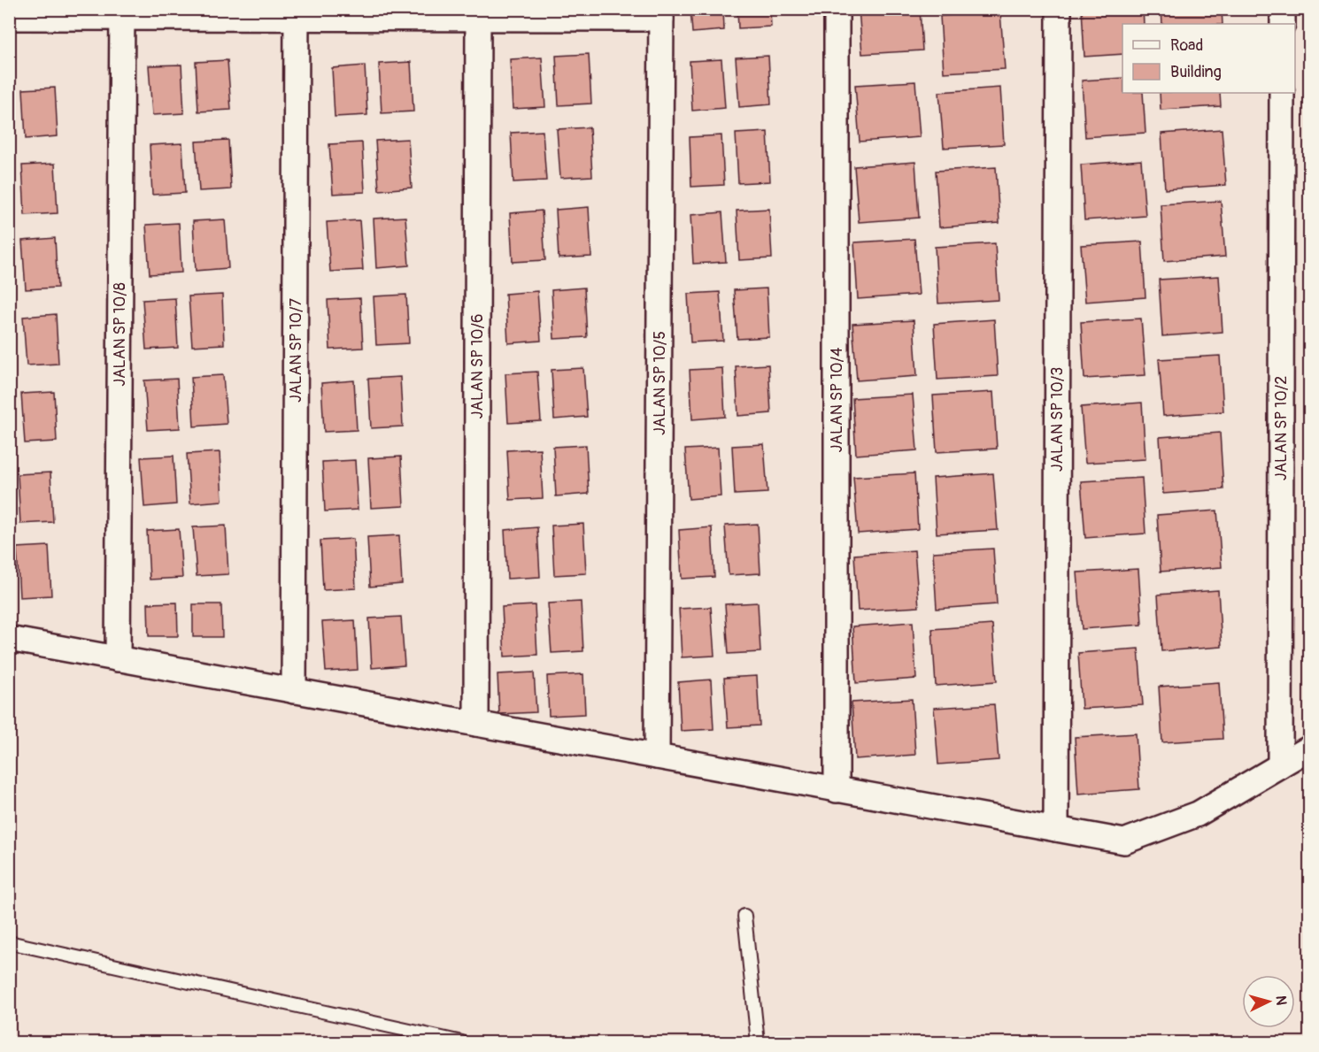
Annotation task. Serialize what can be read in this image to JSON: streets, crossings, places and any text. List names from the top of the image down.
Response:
{
  "streets": {
    "street": [
      "JALAN SP 10/8",
      "JALAN SP 10/7",
      "JALAN SP 10/6",
      "JALAN SP 10/5",
      "JALAN SP 10/4",
      "JALAN SP 10/3",
      "JALAN SP 10/2"
    ]
  },
  "legend": ["Road", "Building"],
  "north": "right"
}
